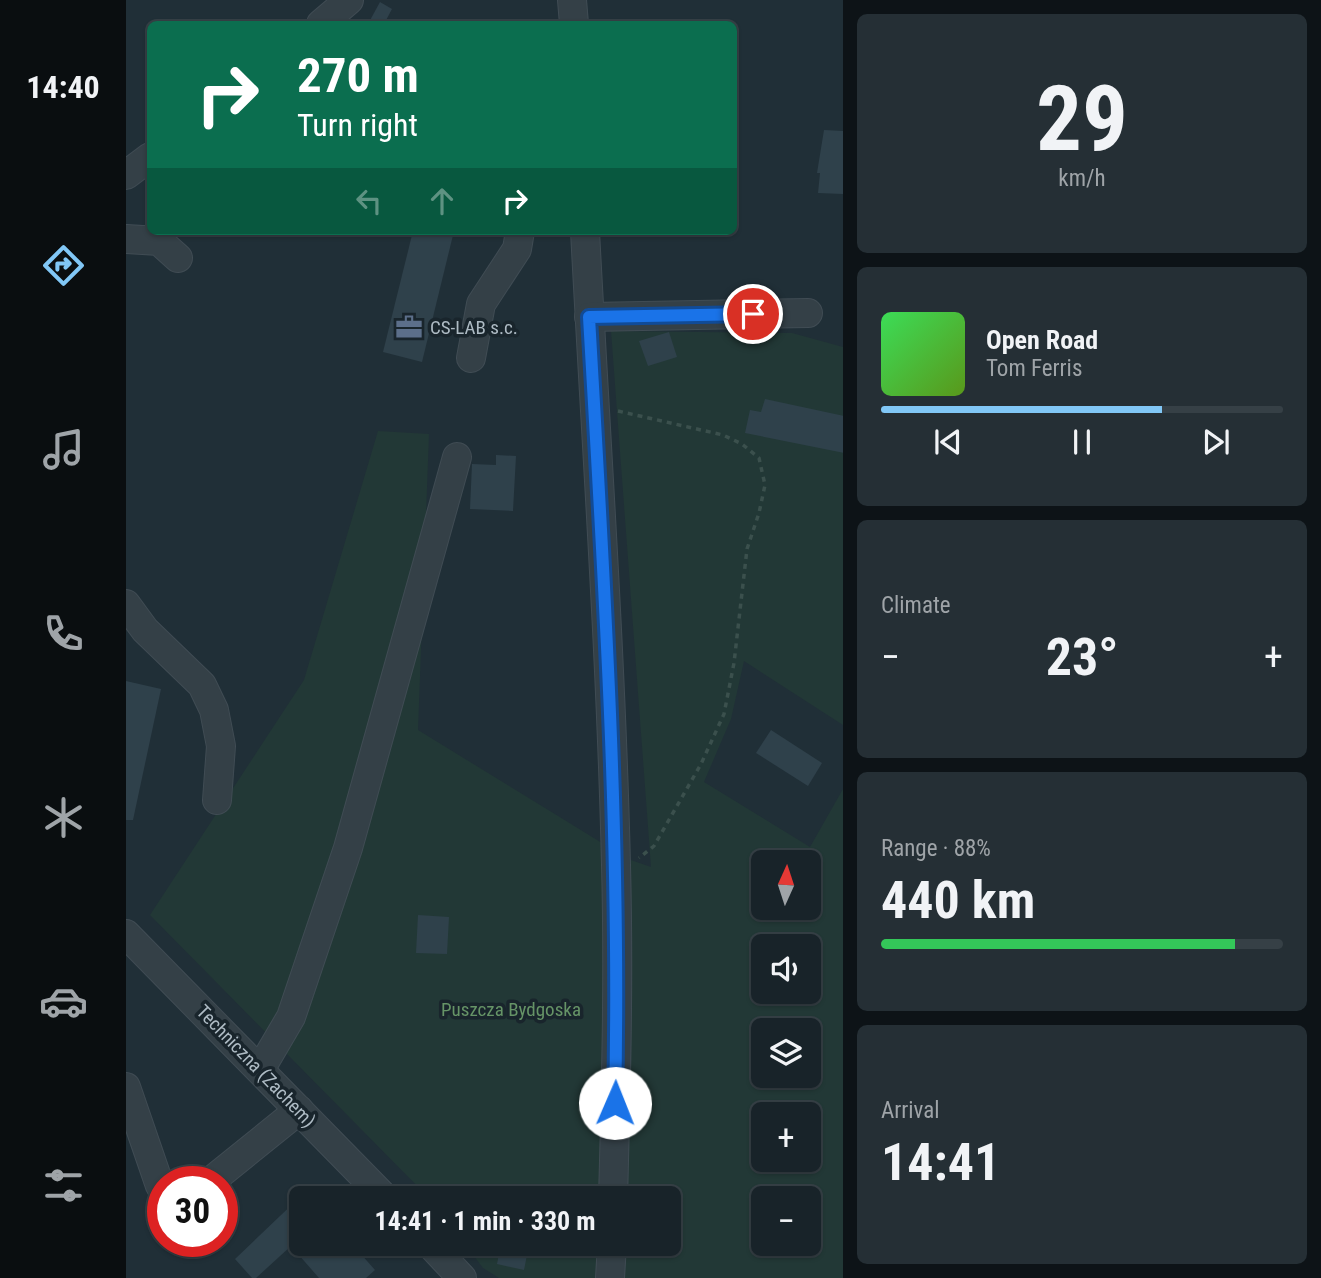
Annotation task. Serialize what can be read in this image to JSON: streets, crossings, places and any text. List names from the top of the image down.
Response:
{
  "streets": {
    "street": ["Techniczna (Zachem)"]
  },
  "parks": ["Puszcza Bydgoska"],
  "places": {
    "office": ["CS-LAB s.c."]
  },
  "north": "top",
  "page": {
    "tabs": "14:40",
    "tile": [
      ["29", "km/h"],
      "Climate",
      ["Range · 88%", "440 km"],
      ["Arrival", "14:41"]
    ],
    "turn": ["270 m", "Turn right"],
    "song": ["Open Road", "Tom Ferris"],
    "heat": ["−", "23°", "+"],
    "map_buttons": ["+", "−"],
    "limit": "30",
    "trip": "14:41 · 1 min · 330 m"
  }
}
